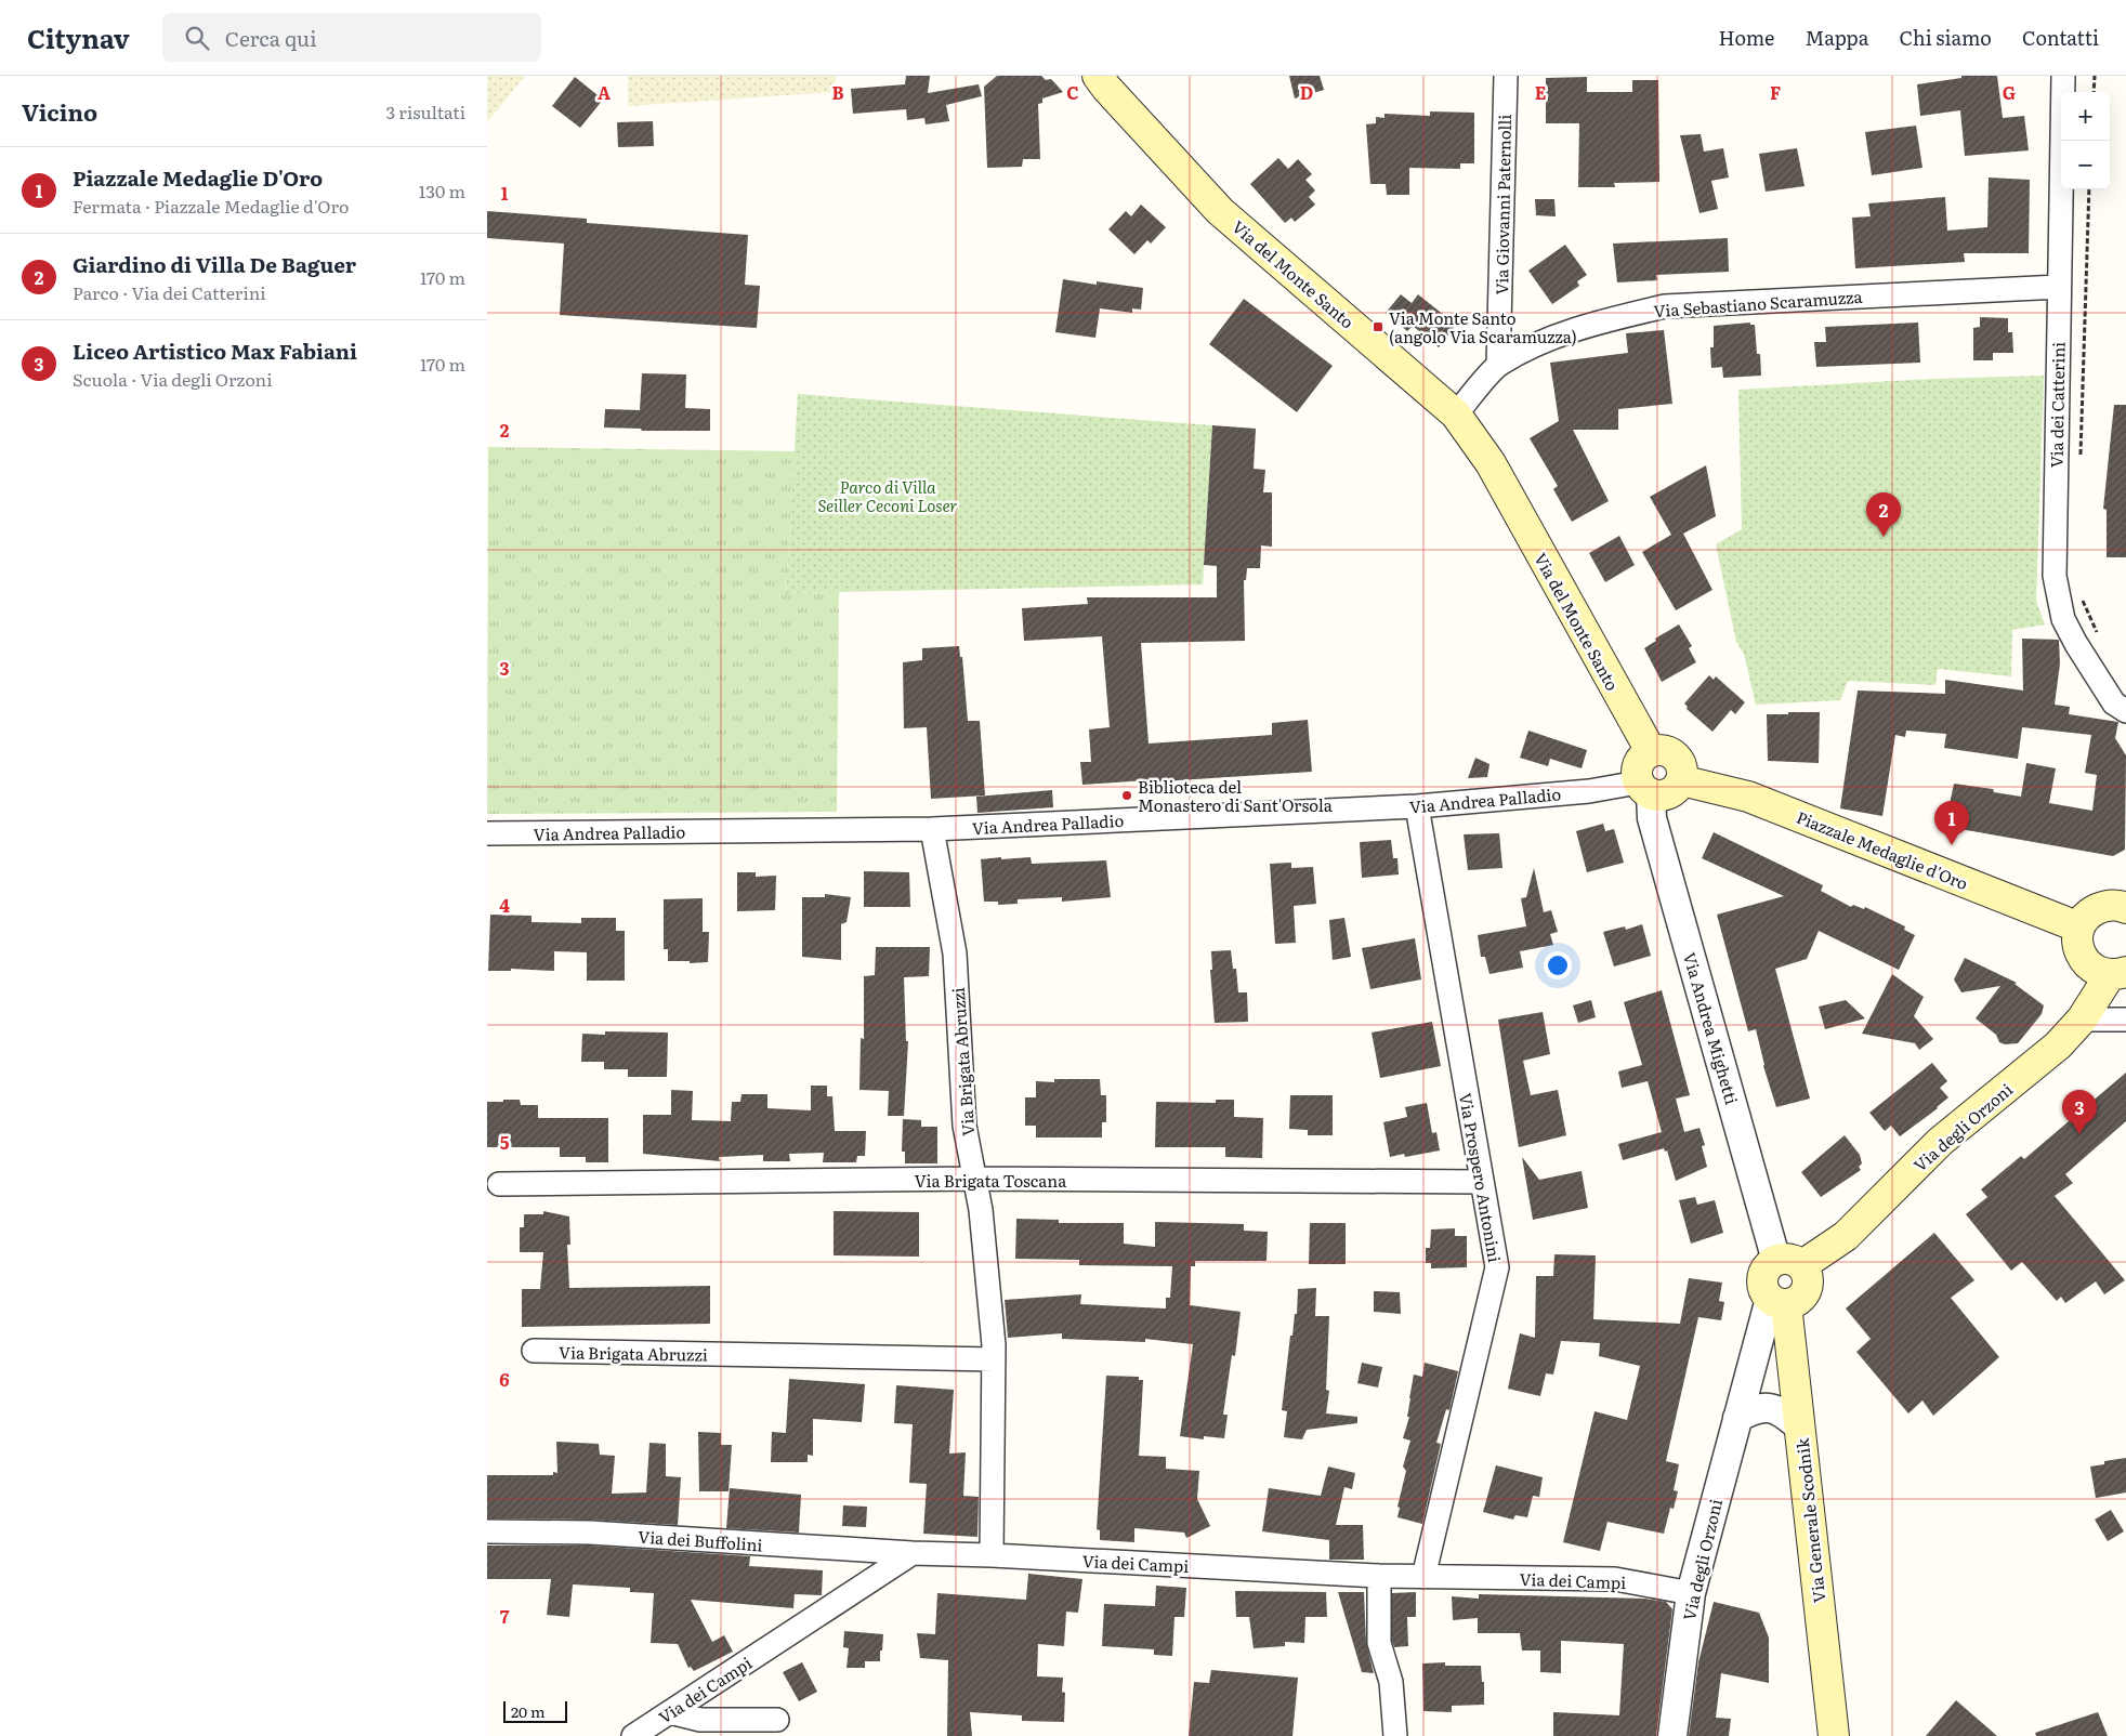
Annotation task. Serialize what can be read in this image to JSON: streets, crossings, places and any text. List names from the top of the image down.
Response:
{
  "streets": {
    "main road": [
      "Via del Monte Santo",
      "Piazzale Medaglie d'Oro",
      "Via degli Orzoni",
      "Via Generale Scodnik"
    ],
    "street": [
      "Via Giovanni Paternolli",
      "Via Sebastiano Scaramuzza",
      "Via dei Catterini",
      "Via Andrea Palladio",
      "Via Andrea Mighetti",
      "Via Brigata Abruzzi",
      "Via Prospero Antonini",
      "Via Brigata Toscana",
      "Via dei Buffolini",
      "Via dei Campi"
    ]
  },
  "crossings": [
    ["Via Giovanni Paternolli", "Via Sebastiano Scaramuzza"],
    ["Via del Monte Santo", "Via Sebastiano Scaramuzza"],
    ["Via del Monte Santo", "Via Andrea Palladio"],
    ["Via del Monte Santo", "Piazzale Medaglie d'Oro"],
    ["Via del Monte Santo", "Via Andrea Mighetti"],
    ["Via Sebastiano Scaramuzza", "Via dei Catterini"],
    ["Via Andrea Palladio", "Piazzale Medaglie d'Oro"],
    ["Via Andrea Palladio", "Via Andrea Mighetti"],
    ["Via Andrea Palladio", "Via Brigata Abruzzi"],
    ["Via Andrea Palladio", "Via Prospero Antonini"],
    ["Piazzale Medaglie d'Oro", "Via Andrea Mighetti"],
    ["Via Andrea Mighetti", "Via degli Orzoni"],
    ["Via Andrea Mighetti", "Via Generale Scodnik"],
    ["Via Brigata Abruzzi", "Via Brigata Toscana"],
    ["Via Brigata Abruzzi", "Via dei Campi"],
    ["Via degli Orzoni", "Via Generale Scodnik"],
    ["Via degli Orzoni", "Via dei Campi"],
    ["Via Prospero Antonini", "Via Brigata Toscana"],
    ["Via Prospero Antonini", "Via dei Campi"],
    ["Via dei Buffolini", "Via dei Campi"]
  ],
  "parks": ["Parco di Villa Seiller Ceconi Loser"],
  "places": {
    "transit": ["Via Monte Santo (angolo Via Scaramuzza)"],
    "other": ["Biblioteca del Monastero di Sant'Orsola"]
  },
  "scale_bar": "20 m",
  "page": {
    "header": "Citynav",
    "search": "Cerca qui",
    "nav": [
      "Home",
      "Mappa",
      "Chi siamo",
      "Contatti"
    ],
    "heading": ["Vicino", "3 risultati"],
    "map_buttons": ["+", "−"],
    "list": [
      {
        "mark": "1",
        "name": "Piazzale Medaglie D'Oro",
        "note": "Fermata · Piazzale Medaglie d'Oro",
        "value": "130 m"
      },
      {
        "mark": "2",
        "name": "Giardino di Villa De Baguer",
        "note": "Parco · Via dei Catterini",
        "value": "170 m"
      },
      {
        "mark": "3",
        "name": "Liceo Artistico Max Fabiani",
        "note": "Scuola · Via degli Orzoni",
        "value": "170 m"
      }
    ],
    "pins": ["2", "1", "3"],
    "scale": "20 m"
  },
  "grid": {
    "columns": [
      "A",
      "B",
      "C",
      "D",
      "E",
      "F",
      "G"
    ],
    "rows": [
      "1",
      "2",
      "3",
      "4",
      "5",
      "6",
      "7"
    ]
  }
}
